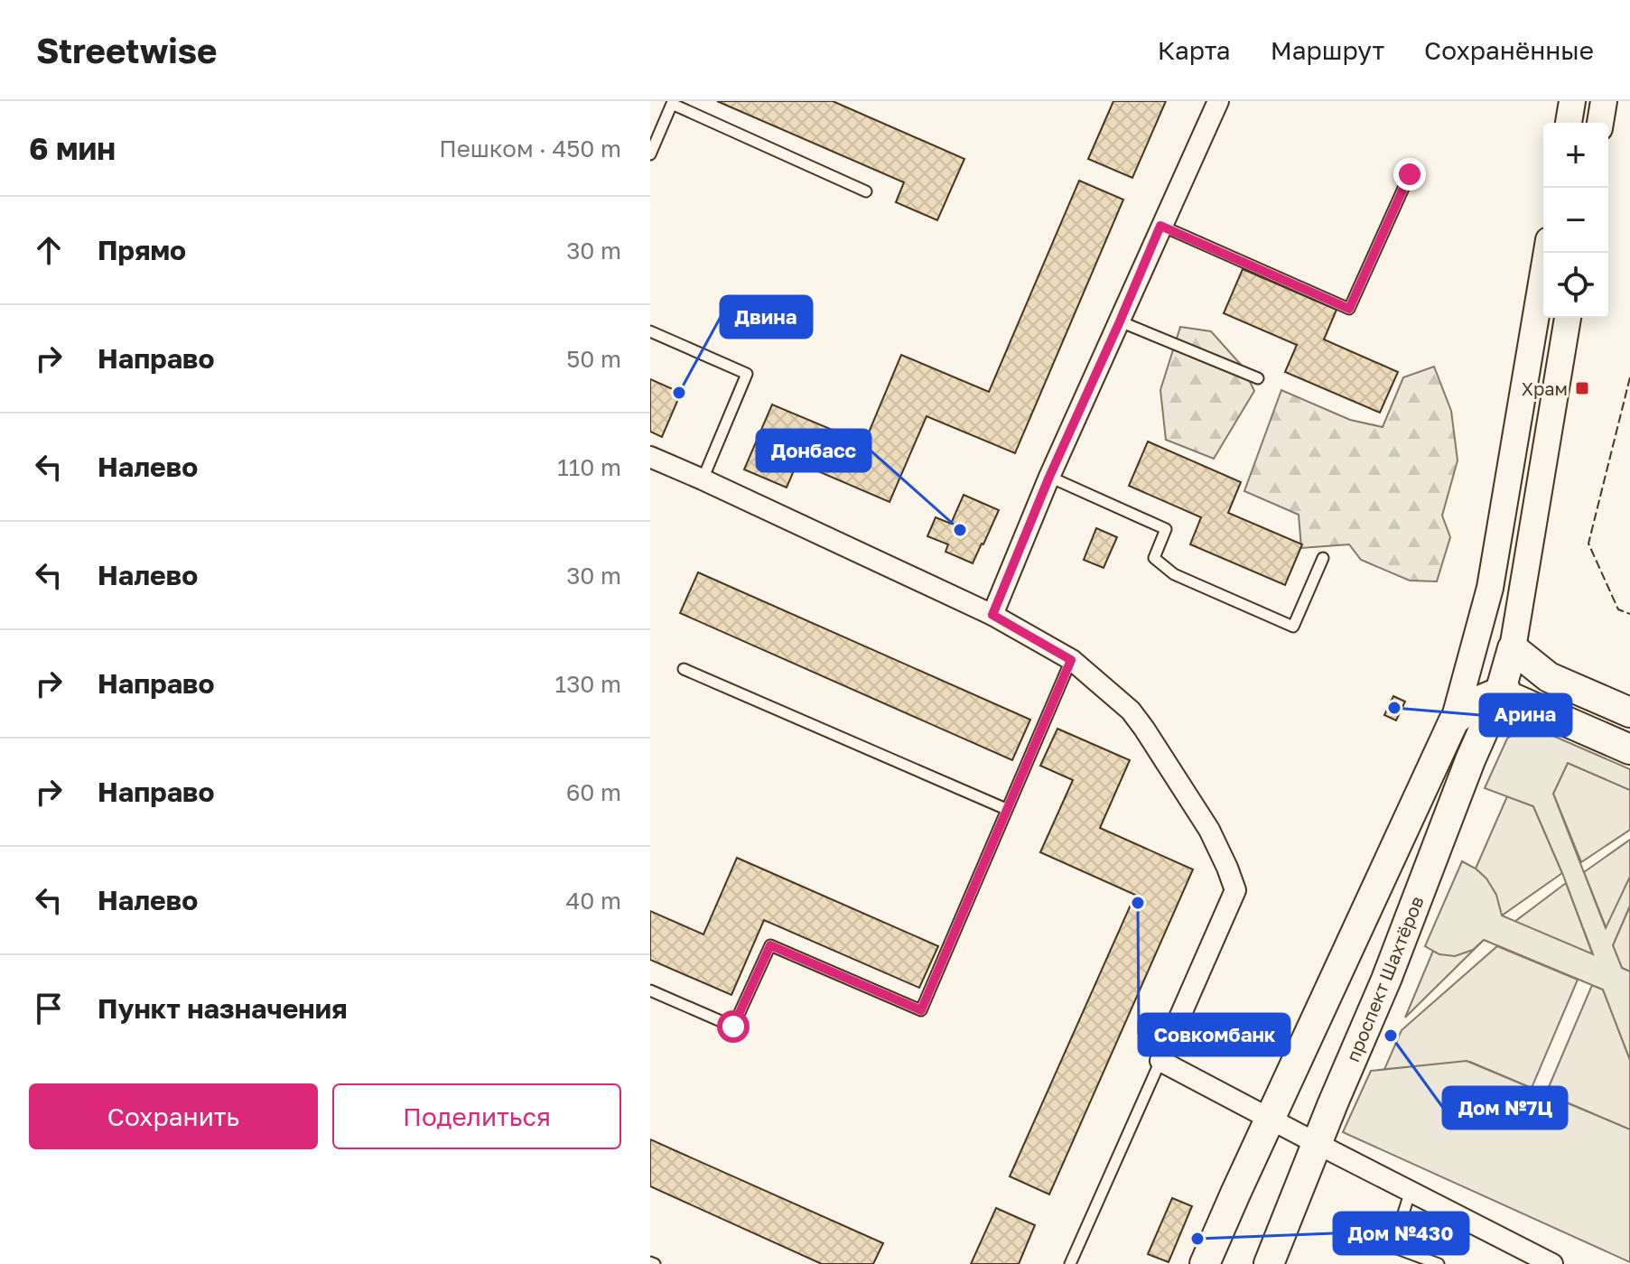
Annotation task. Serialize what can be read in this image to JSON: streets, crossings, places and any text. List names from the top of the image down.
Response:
{
  "streets": {
    "main road": ["проспект Шахтёров"]
  },
  "places": {
    "transit": ["Храм"],
    "other": [
      "Двина",
      "Донбасс",
      "Арина",
      "Совкомбанк",
      "Дом №7Ц",
      "Дом №430"
    ]
  },
  "page": {
    "header": "Streetwise",
    "nav": ["Карта", "Маршрут", "Сохранённые"],
    "heading": ["6 мин", "Пешком · 450 m"],
    "map_buttons": ["+", "−"],
    "list": [
      ["Прямо", "30 m"],
      ["Направо", "50 m"],
      ["Налево", "110 m"],
      ["Налево", "30 m"],
      ["Направо", "130 m"],
      ["Направо", "60 m"],
      ["Налево", "40 m"],
      "Пункт назначения"
    ],
    "buttons": ["Сохранить", "Поделиться"]
  }
}
